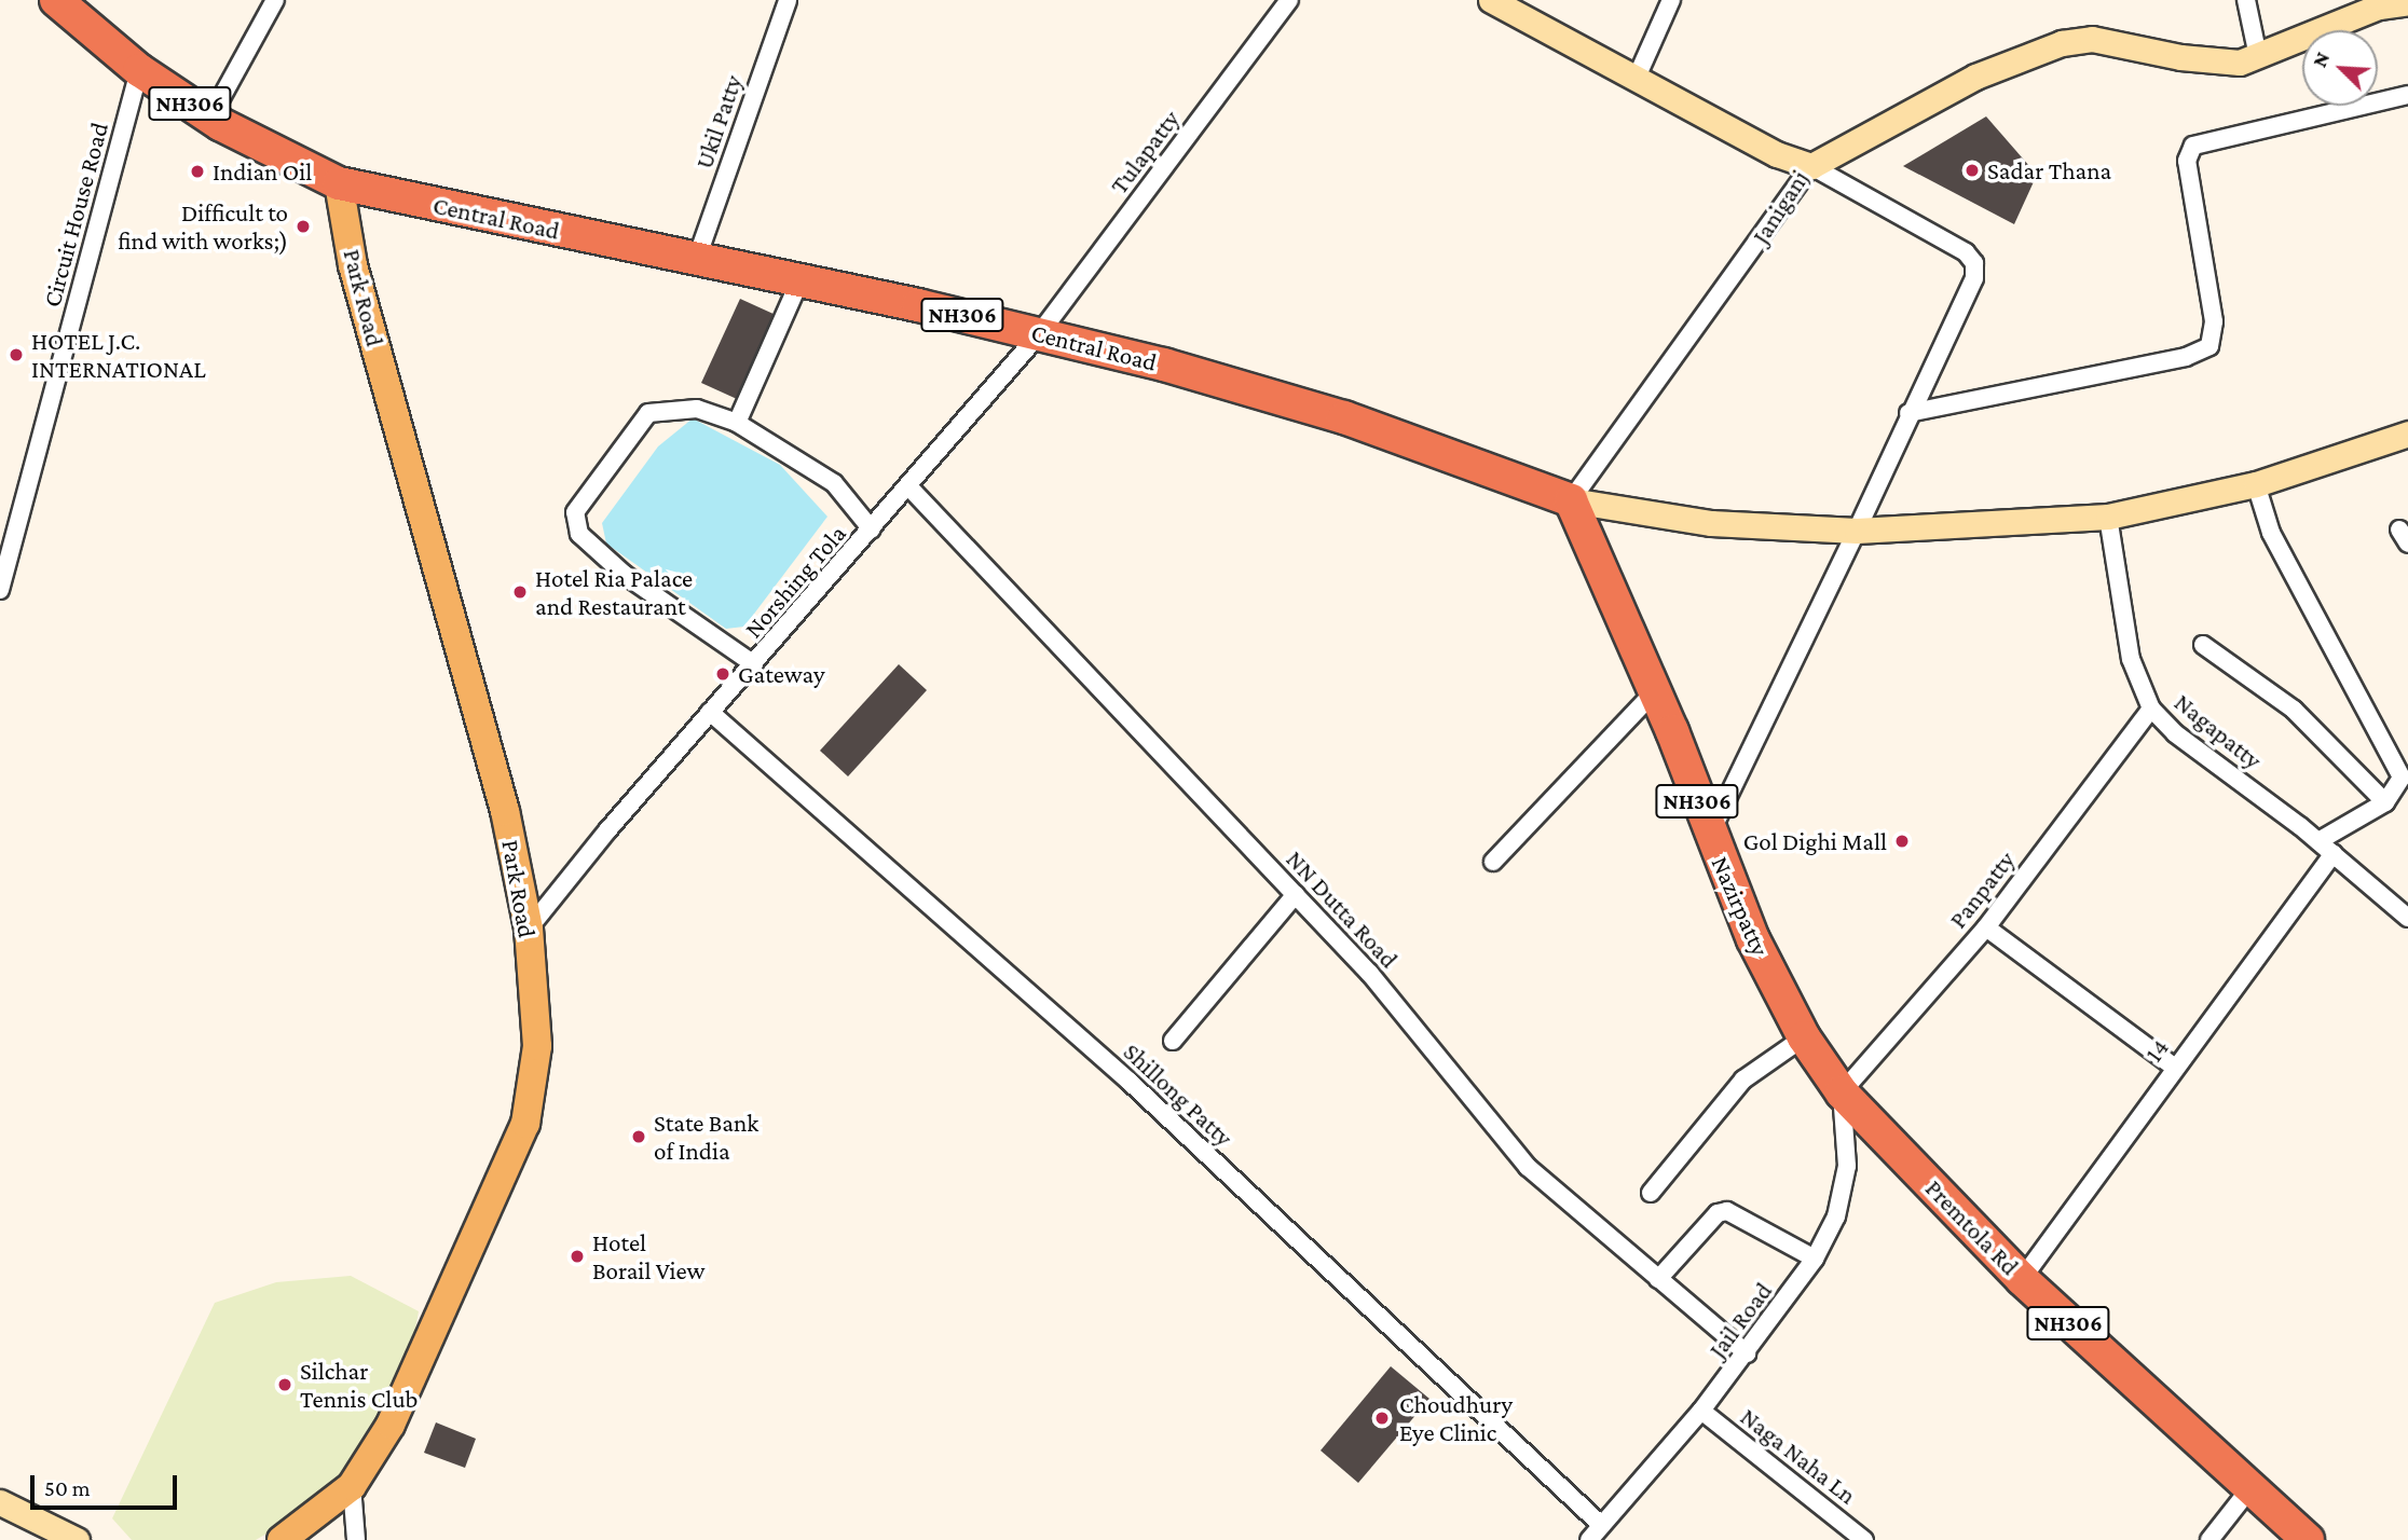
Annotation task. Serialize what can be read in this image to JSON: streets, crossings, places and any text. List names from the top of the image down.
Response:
{
  "streets": {
    "highway": [
      "NH306",
      "Central Road",
      "Nazirpatty",
      "Premtola Rd"
    ],
    "main road": ["Park Road"],
    "street": [
      "Ukil Patty",
      "Tulapatty",
      "Janiganj",
      "Circuit House Road",
      "Norshing Tola",
      "Nagapatty",
      "Panpatty",
      "NN Dutta Road",
      "14",
      "Shillong Patty",
      "Jail Road",
      "Naga Naha Ln"
    ]
  },
  "crossings": [
    ["NH306", "Circuit House Road"],
    ["NH306", "Central Road"],
    ["NH306", "Park Road"],
    ["Ukil Patty", "Central Road"],
    ["Tulapatty", "Central Road"],
    ["Tulapatty", "Norshing Tola"],
    ["Janiganj", "Central Road"],
    ["Janiganj", "Nazirpatty"],
    ["Central Road", "Park Road"],
    ["Central Road", "Norshing Tola"],
    ["Central Road", "Nazirpatty"],
    ["Park Road", "Norshing Tola"],
    ["Norshing Tola", "NN Dutta Road"],
    ["Norshing Tola", "Shillong Patty"],
    ["Nagapatty", "Panpatty"],
    ["Nagapatty", "14"],
    ["Panpatty", "Nazirpatty"],
    ["Panpatty", "Premtola Rd"],
    ["Panpatty", "Jail Road"],
    ["Nazirpatty", "Premtola Rd"],
    ["Nazirpatty", "Jail Road"],
    ["NN Dutta Road", "Jail Road"],
    ["14", "Premtola Rd"],
    ["Shillong Patty", "Jail Road"],
    ["Premtola Rd", "Jail Road"],
    ["Jail Road", "Naga Naha Ln"]
  ],
  "places": [
    "Sadar Thana",
    "Indian Oil",
    "Difficult to find with works;)",
    "HOTEL J.C. INTERNATIONAL",
    "Hotel Ria Palace and Restaurant",
    "Gateway",
    "Gol Dighi Mall",
    "State Bank of India",
    "Hotel Borail View",
    "Silchar Tennis Club",
    "Choudhury Eye Clinic"
  ],
  "scale_bar": "50 m",
  "north": "top left"
}
